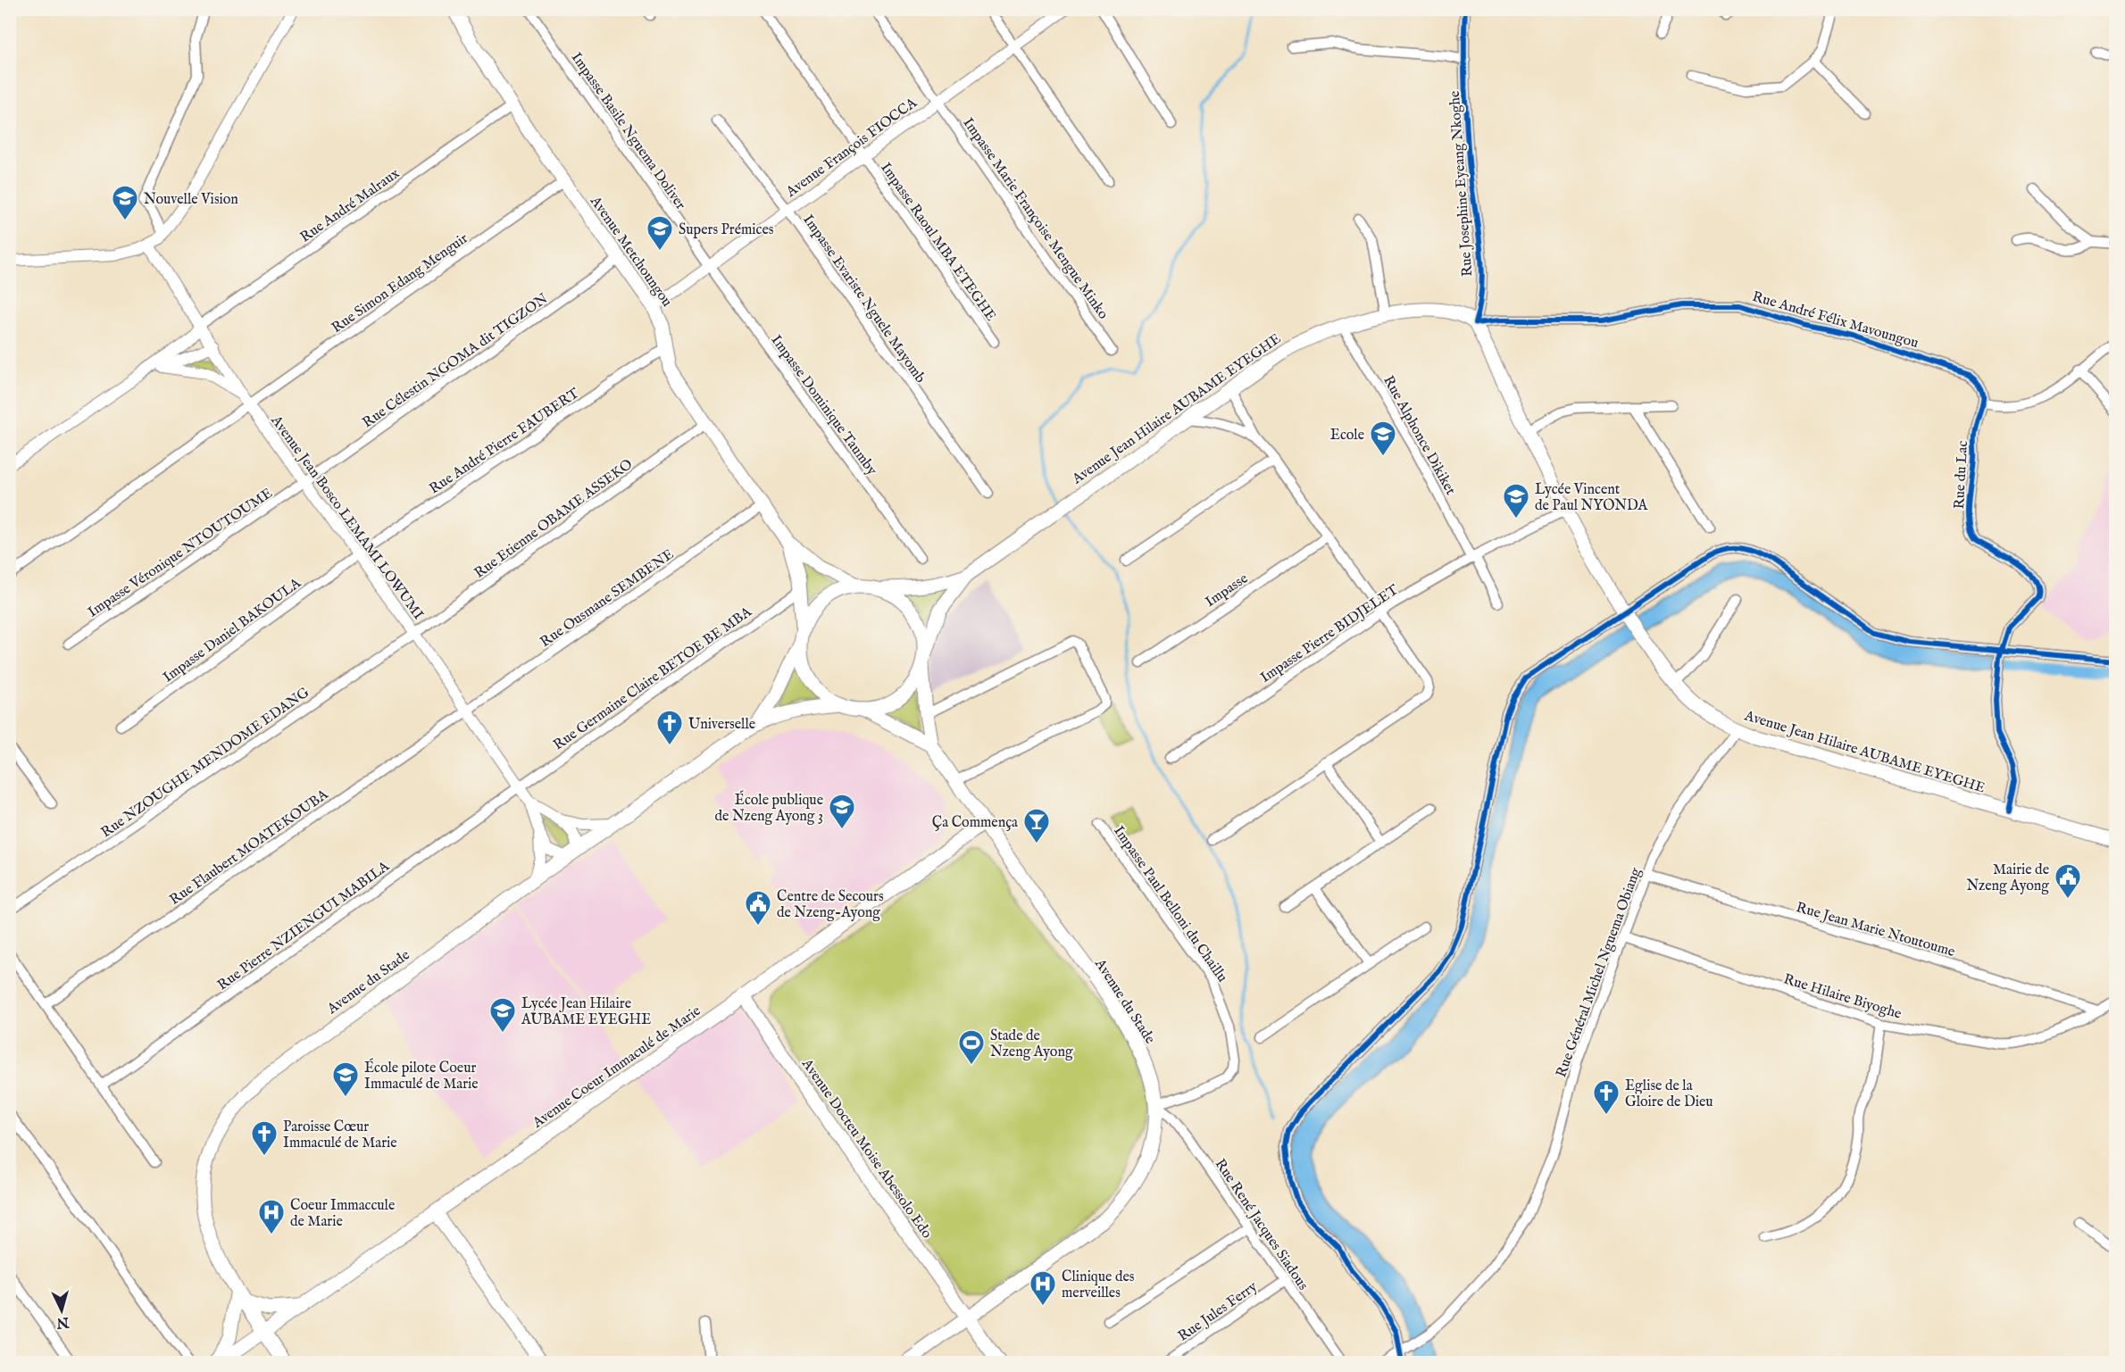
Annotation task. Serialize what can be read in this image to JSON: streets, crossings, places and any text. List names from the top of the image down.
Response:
{
  "streets": {
    "main road": [
      "Avenue Metchoungou",
      "Avenue Jean Hilaire AUBAME EYEGHE",
      "Avenue du Stade",
      "Avenue Coeur Immaculé de Marie",
      "Avenue Docteu Moise Abessolo Edo"
    ],
    "street": [
      "Impasse Basile Nguema Doliver",
      "Avenue François FIOCCA",
      "Rue Josephine Eyeang Nkoghe",
      "Rue André Malraux",
      "Impasse Marie Françoise Mengue Minko",
      "Impasse Raoul MBA ETEGHE",
      "Rue Simon Edang Menguir",
      "Impasse Evariste Nguele Mayomb",
      "Rue André Félix Mavoungou",
      "Rue Célestin NGOMA dit TIGZON",
      "Impasse Dominique Taumby",
      "Rue Alphonce Dikiket",
      "Rue André Pierre FAUBERT",
      "Rue du Lac",
      "Avenue Jean Bosco LEMAMI LOWUMI",
      "Rue Etienne OBAME ASSEKO",
      "Impasse Véronique NTOUTOUME",
      "Impasse",
      "Rue Ousmane SEMBENE",
      "Impasse Daniel BAKOULA",
      "Impasse Pierre BIDJELET",
      "Rue Germaine Claire BETOE BE MBA",
      "Rue NZOUGHE MENDOME EDANG",
      "Rue Flaubert MOATEKOUBA",
      "Impasse Paul Belloni du Chaillu",
      "Rue Pierre NZIENGUI MABILA",
      "Rue Jean Marie Ntoutoume",
      "Rue Général Michel Nguema Obiang",
      "Rue Hilaire Biyoghe",
      "Rue René Jacques Siadous",
      "Rue Jules Ferry"
    ]
  },
  "crossings": [
    ["Impasse Basile Nguema Doliver", "Avenue François FIOCCA"],
    ["Impasse Basile Nguema Doliver", "Impasse Dominique Taumby"],
    ["Avenue François FIOCCA", "Impasse Marie Françoise Mengue Minko"],
    ["Avenue François FIOCCA", "Impasse Raoul MBA ETEGHE"],
    ["Avenue François FIOCCA", "Avenue Metchoungou"],
    ["Avenue François FIOCCA", "Impasse Evariste Nguele Mayomb"],
    ["Avenue François FIOCCA", "Impasse Dominique Taumby"],
    ["Rue Josephine Eyeang Nkoghe", "Rue André Félix Mavoungou"],
    ["Rue Josephine Eyeang Nkoghe", "Avenue Jean Hilaire AUBAME EYEGHE"],
    ["Rue André Malraux", "Avenue Metchoungou"],
    ["Rue André Malraux", "Avenue Jean Bosco LEMAMI LOWUMI"],
    ["Avenue Metchoungou", "Rue Simon Edang Menguir"],
    ["Avenue Metchoungou", "Rue Célestin NGOMA dit TIGZON"],
    ["Avenue Metchoungou", "Rue André Pierre FAUBERT"],
    ["Avenue Metchoungou", "Rue Etienne OBAME ASSEKO"],
    ["Avenue Metchoungou", "Rue Ousmane SEMBENE"],
    ["Rue Simon Edang Menguir", "Avenue Jean Bosco LEMAMI LOWUMI"],
    ["Rue André Félix Mavoungou", "Avenue Jean Hilaire AUBAME EYEGHE"],
    ["Rue André Félix Mavoungou", "Rue du Lac"],
    ["Rue Célestin NGOMA dit TIGZON", "Avenue Jean Bosco LEMAMI LOWUMI"],
    ["Rue Célestin NGOMA dit TIGZON", "Impasse Véronique NTOUTOUME"],
    ["Avenue Jean Hilaire AUBAME EYEGHE", "Rue Alphonce Dikiket"],
    ["Avenue Jean Hilaire AUBAME EYEGHE", "Rue Général Michel Nguema Obiang"],
    ["Rue Alphonce Dikiket", "Impasse Pierre BIDJELET"],
    ["Rue André Pierre FAUBERT", "Avenue Jean Bosco LEMAMI LOWUMI"],
    ["Rue André Pierre FAUBERT", "Impasse Daniel BAKOULA"],
    ["Avenue Jean Bosco LEMAMI LOWUMI", "Rue Etienne OBAME ASSEKO"],
    ["Avenue Jean Bosco LEMAMI LOWUMI", "Impasse Véronique NTOUTOUME"],
    ["Avenue Jean Bosco LEMAMI LOWUMI", "Rue Ousmane SEMBENE"],
    ["Avenue Jean Bosco LEMAMI LOWUMI", "Impasse Daniel BAKOULA"],
    ["Avenue Jean Bosco LEMAMI LOWUMI", "Rue Germaine Claire BETOE BE MBA"],
    ["Avenue Jean Bosco LEMAMI LOWUMI", "Rue NZOUGHE MENDOME EDANG"],
    ["Avenue Jean Bosco LEMAMI LOWUMI", "Rue Flaubert MOATEKOUBA"],
    ["Avenue Jean Bosco LEMAMI LOWUMI", "Rue Pierre NZIENGUI MABILA"],
    ["Rue Etienne OBAME ASSEKO", "Rue NZOUGHE MENDOME EDANG"],
    ["Rue Ousmane SEMBENE", "Rue Flaubert MOATEKOUBA"],
    ["Rue Germaine Claire BETOE BE MBA", "Rue Pierre NZIENGUI MABILA"],
    ["Impasse Paul Belloni du Chaillu", "Avenue du Stade"],
    ["Impasse Paul Belloni du Chaillu", "Rue René Jacques Siadous"],
    ["Rue Jean Marie Ntoutoume", "Rue Général Michel Nguema Obiang"],
    ["Rue Jean Marie Ntoutoume", "Rue Hilaire Biyoghe"],
    ["Rue Général Michel Nguema Obiang", "Rue Hilaire Biyoghe"],
    ["Avenue du Stade", "Avenue Coeur Immaculé de Marie"],
    ["Avenue du Stade", "Avenue Docteu Moise Abessolo Edo"],
    ["Avenue du Stade", "Rue René Jacques Siadous"],
    ["Avenue Coeur Immaculé de Marie", "Avenue Docteu Moise Abessolo Edo"],
    ["Rue René Jacques Siadous", "Rue Jules Ferry"]
  ],
  "places": {
    "school or university": [
      "Nouvelle Vision",
      "Supers Prémices",
      "Ecole",
      "Lycée Vincent de Paul NYONDA",
      "École publique de Nzeng Ayong 3",
      "Lycée Jean Hilaire AUBAME EYEGHE",
      "École pilote Coeur Immaculé de Marie"
    ],
    "church": ["Universelle", "Eglise de la Gloire de Dieu", "Paroisse Cœur Immaculé de Marie"],
    "bar": ["Ça Commença"],
    "public building": ["Mairie de Nzeng Ayong", "Centre de Secours de Nzeng-Ayong"],
    "sports": ["Stade de Nzeng Ayong"],
    "hospital": ["Coeur Immaccule de Marie", "Clinique des merveilles"]
  },
  "north": "bottom"
}
